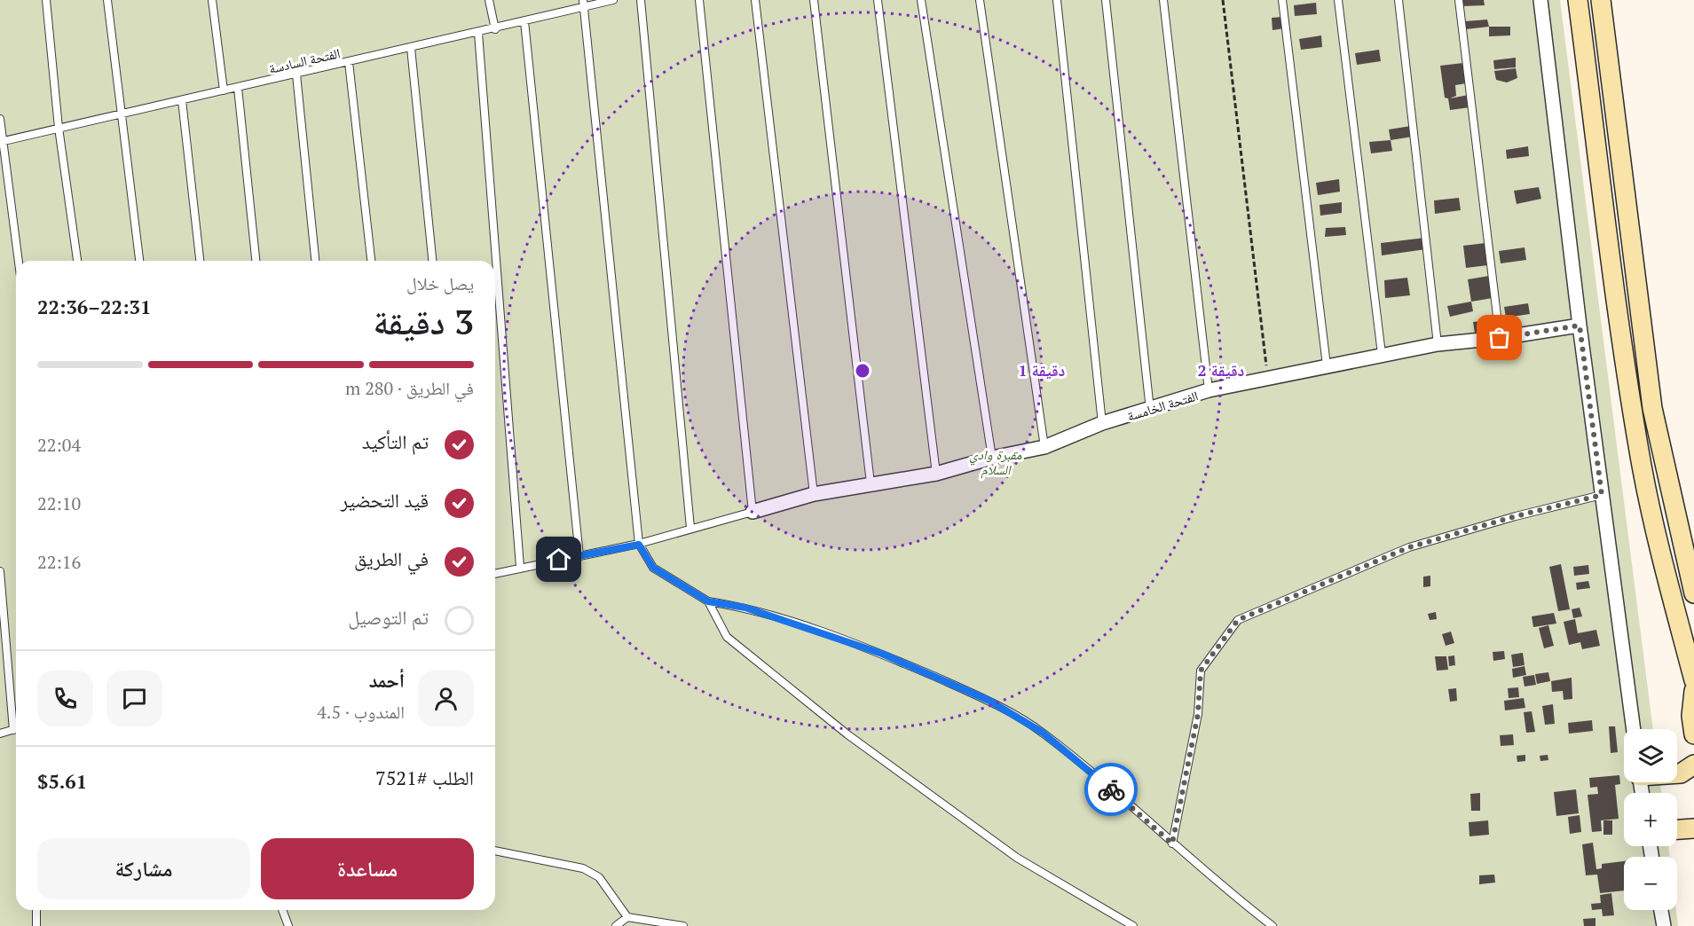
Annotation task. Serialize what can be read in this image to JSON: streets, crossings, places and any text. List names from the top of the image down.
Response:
{
  "streets": {
    "street": ["الفتحة الخامسة"],
    "lane": ["الفتحة السادسة"]
  },
  "parks": ["مقبرة وادي السلام"],
  "page": {
    "heading": ["3 دقيقة", "يصل خلال", "22:31–22:36"],
    "panel": [
      "أحمد",
      "المندوب · 4.5",
      "الطلب #7521",
      "$5.61"
    ],
    "bar": "في الطريق · 280 m",
    "list": [
      ["تم التأكيد", "22:04"],
      ["قيد التحضير", "22:10"],
      ["في الطريق", "22:16"],
      "تم التوصيل"
    ],
    "map_buttons": ["+", "−"],
    "buttons": ["مساعدة", "مشاركة"]
  },
  "rings": ["1 دقيقة", "2 دقيقة"]
}
